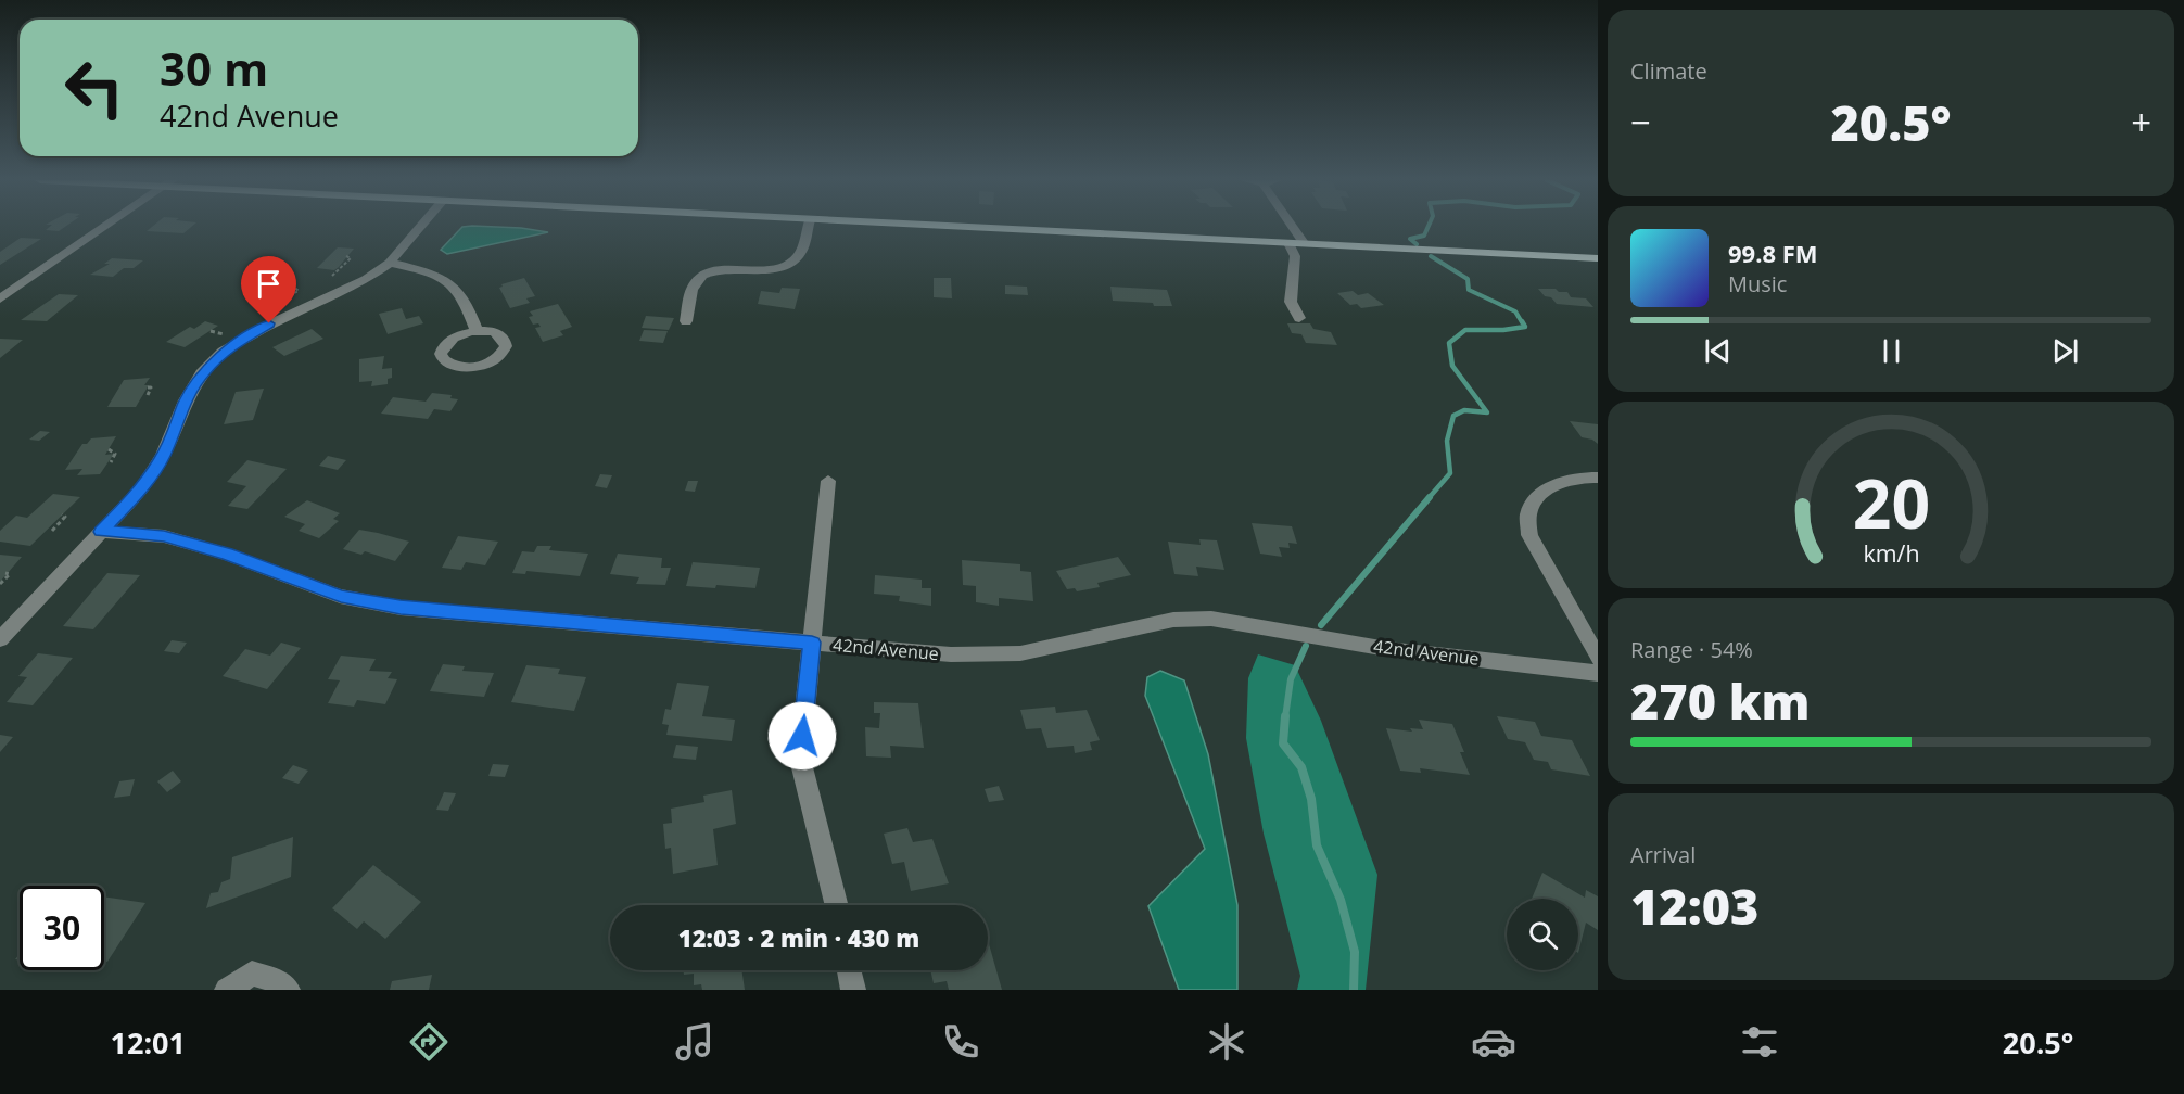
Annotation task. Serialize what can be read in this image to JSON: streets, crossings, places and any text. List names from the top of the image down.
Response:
{
  "streets": {
    "street": ["42nd Avenue"]
  },
  "page": {
    "tile": [
      "Climate",
      ["Range · 54%", "270 km"],
      ["Arrival", "12:03"]
    ],
    "turn": ["30 m", "42nd Avenue"],
    "heat": ["−", "20.5°", "+"],
    "song": ["99.8 FM", "Music"],
    "limit": "30",
    "trip": "12:03 · 2 min · 430 m",
    "tabs": ["12:01", "20.5°"],
    "gauge": ["20", "km/h"]
  }
}
